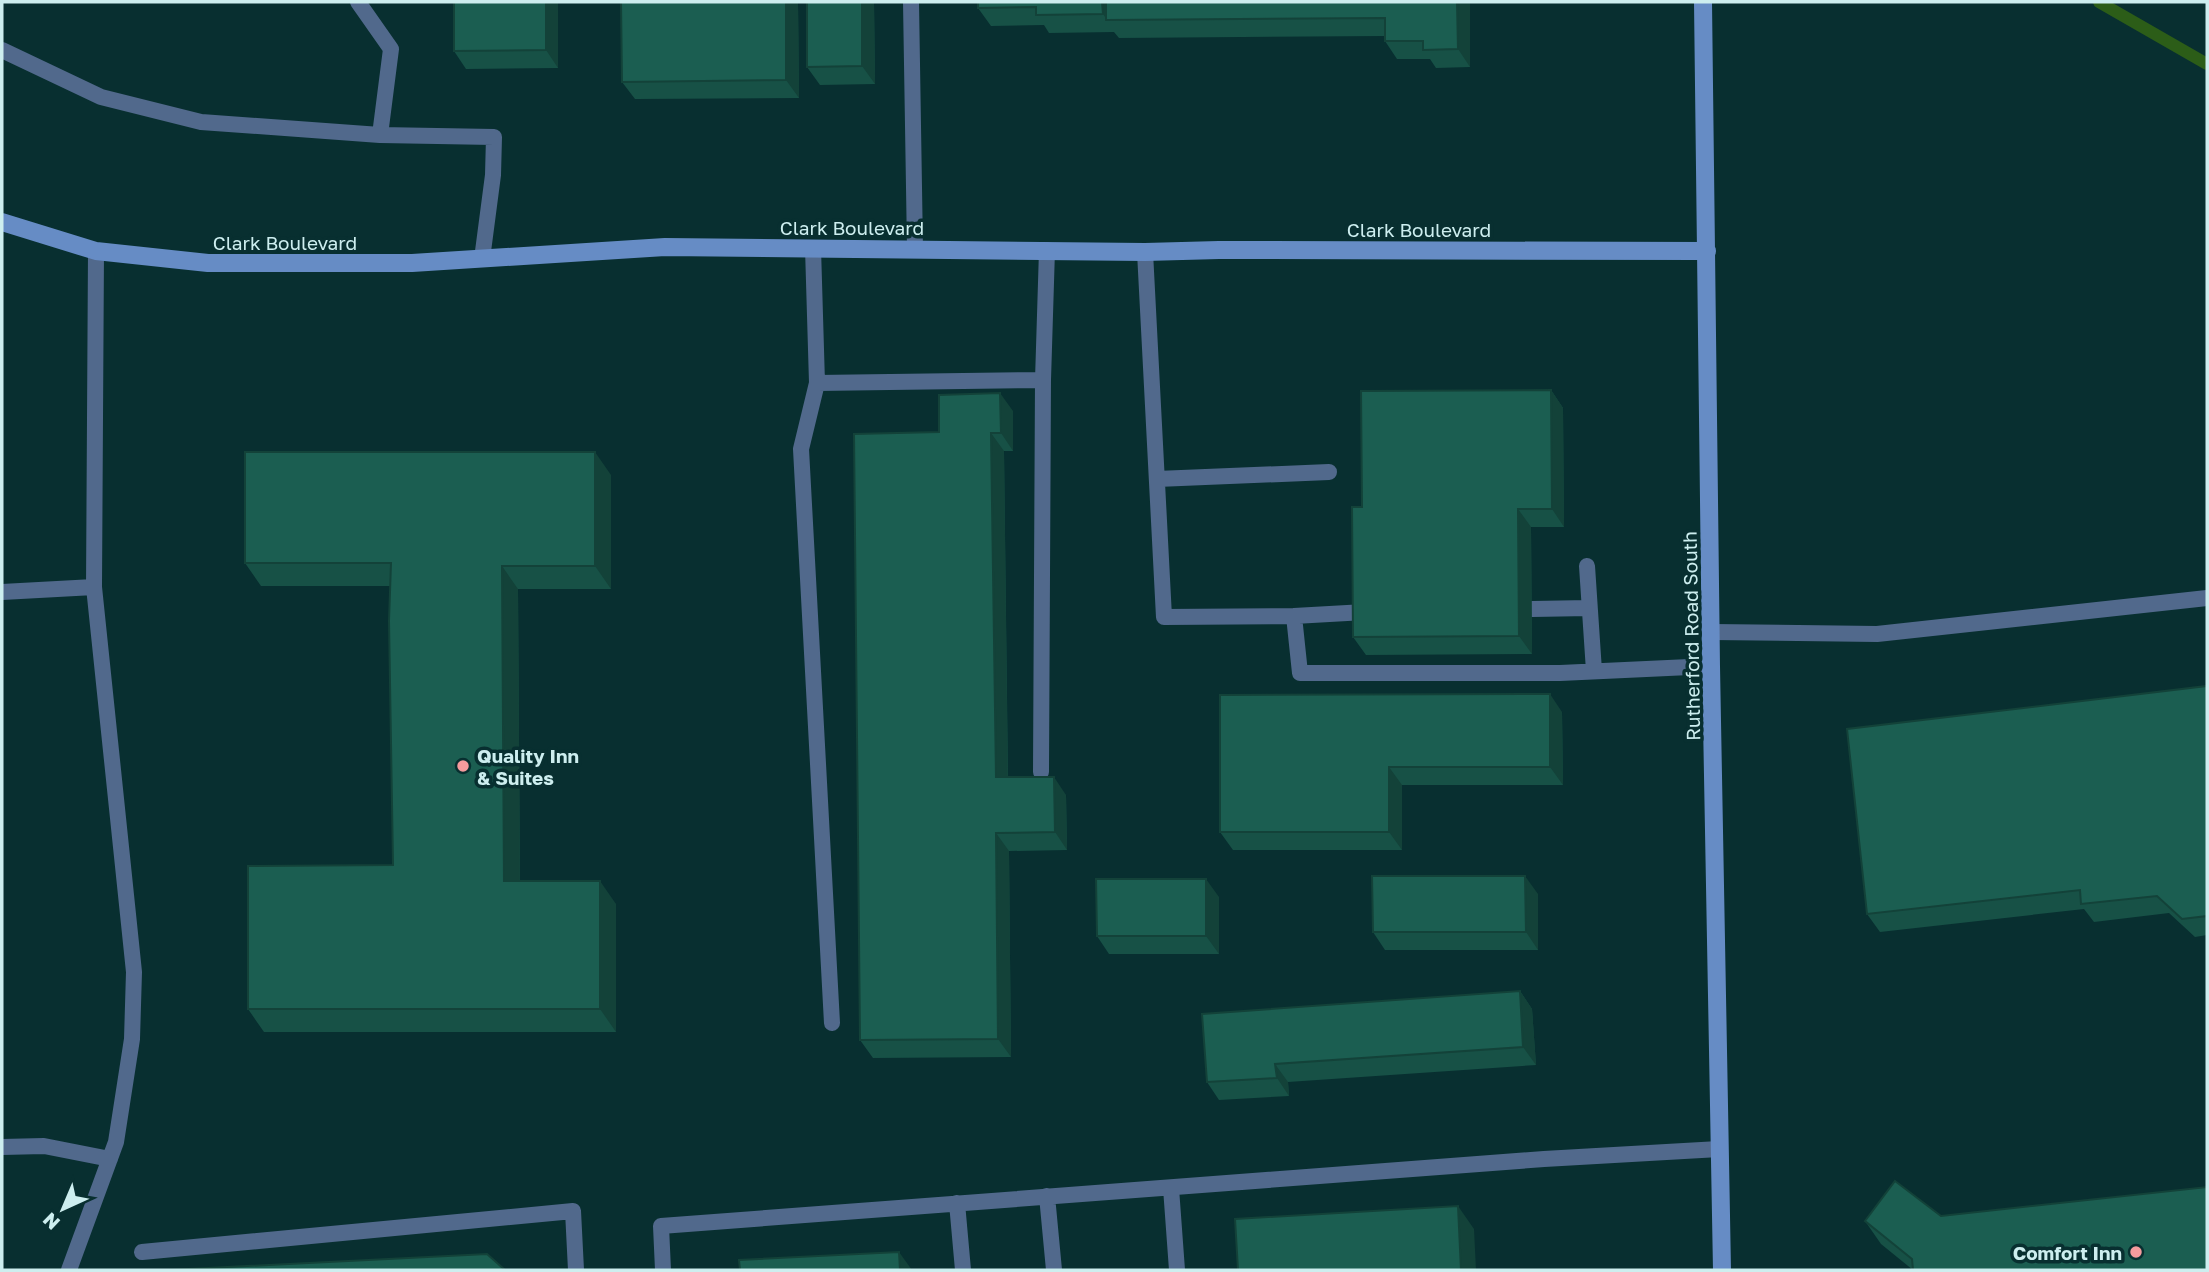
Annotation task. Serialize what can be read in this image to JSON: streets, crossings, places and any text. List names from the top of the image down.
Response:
{
  "streets": {
    "street": ["Clark Boulevard", "Rutherford Road South"]
  },
  "crossings": [
    ["Clark Boulevard", "Rutherford Road South"]
  ],
  "places": ["Quality Inn & Suites", "Comfort Inn"],
  "north": "bottom left"
}
